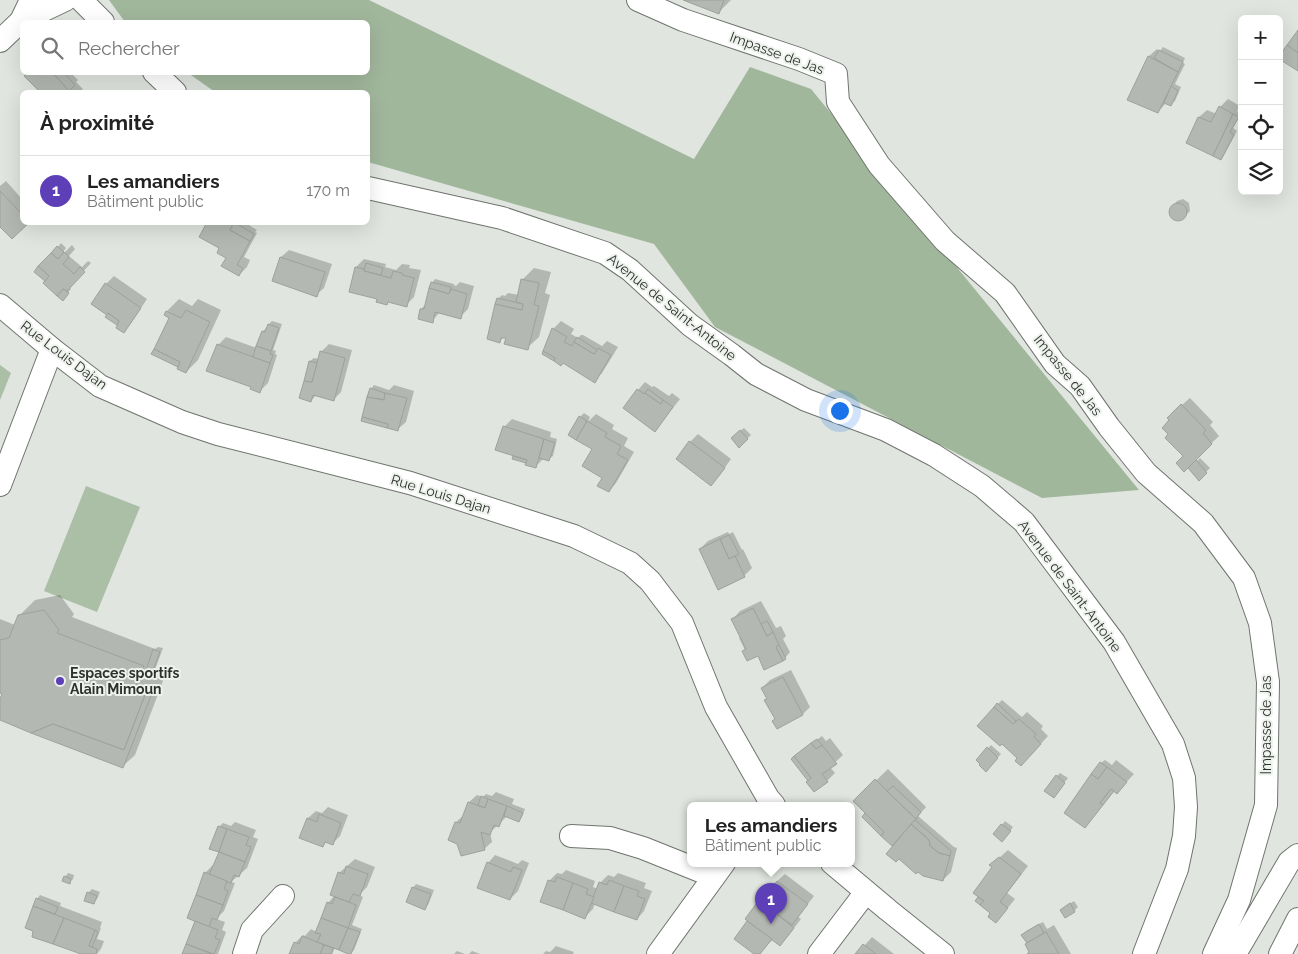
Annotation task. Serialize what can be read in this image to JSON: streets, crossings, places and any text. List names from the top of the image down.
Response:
{
  "streets": {
    "street": ["Impasse de Jas", "Avenue de Saint-Antoine", "Rue Louis Dajan"]
  },
  "places": ["Espaces sportifs Alain Mimoun"],
  "page": {
    "map_buttons": ["+", "−"],
    "search": "Rechercher",
    "heading": "À proximité",
    "list": [
      {
        "mark": "1",
        "name": "Les amandiers",
        "note": "Bâtiment public",
        "value": "170 m"
      }
    ],
    "popup": ["Les amandiers", "Bâtiment public"],
    "pins": "1"
  }
}
